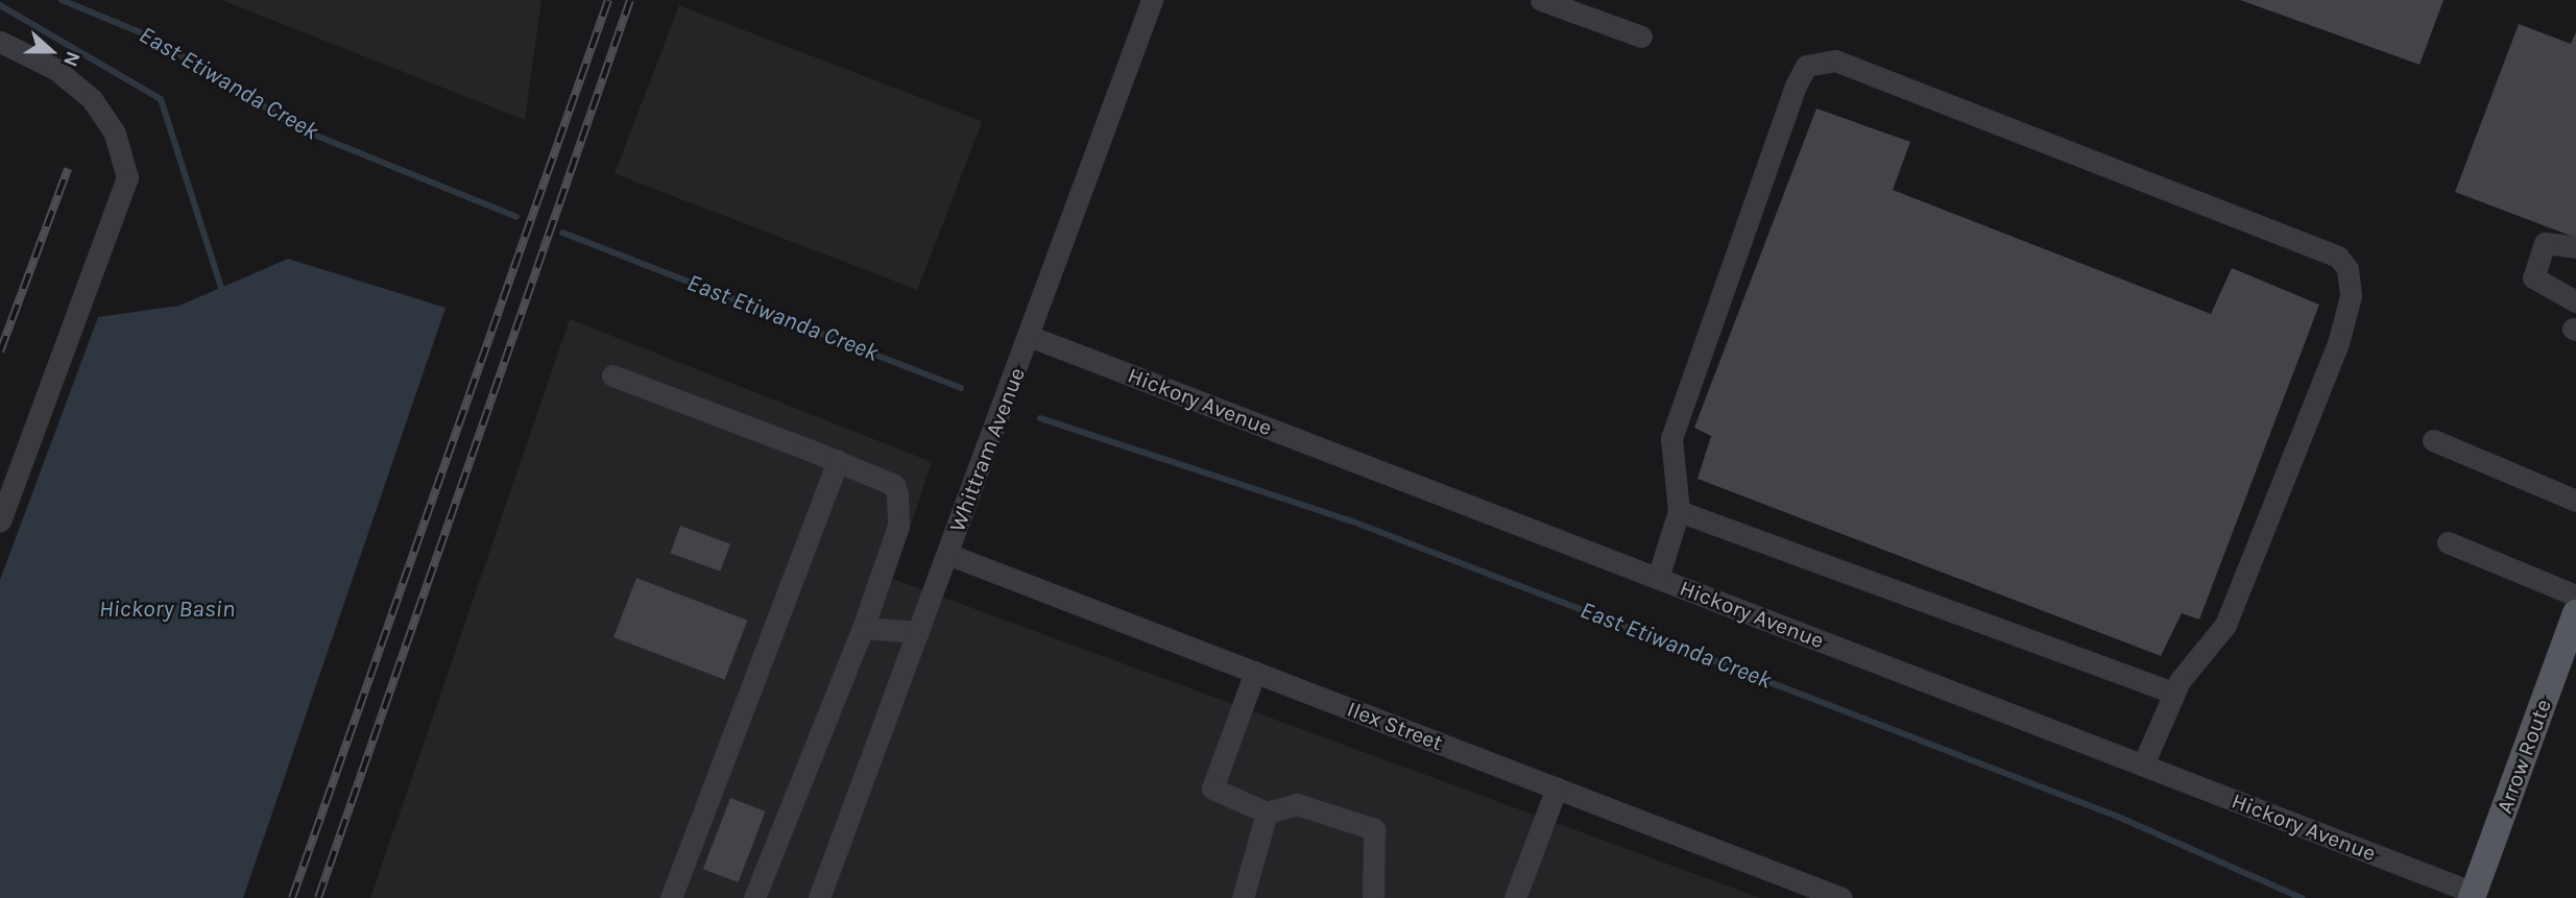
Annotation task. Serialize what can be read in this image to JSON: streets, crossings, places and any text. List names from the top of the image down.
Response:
{
  "streets": {
    "main road": ["Arrow Route"],
    "street": ["Hickory Avenue", "Whittram Avenue", "Ilex Street"]
  },
  "crossings": [
    ["Hickory Avenue", "Whittram Avenue"],
    ["Hickory Avenue", "Arrow Route"],
    ["Whittram Avenue", "Ilex Street"]
  ],
  "water": ["East Etiwanda Creek", "Hickory Basin"],
  "north": "right"
}
